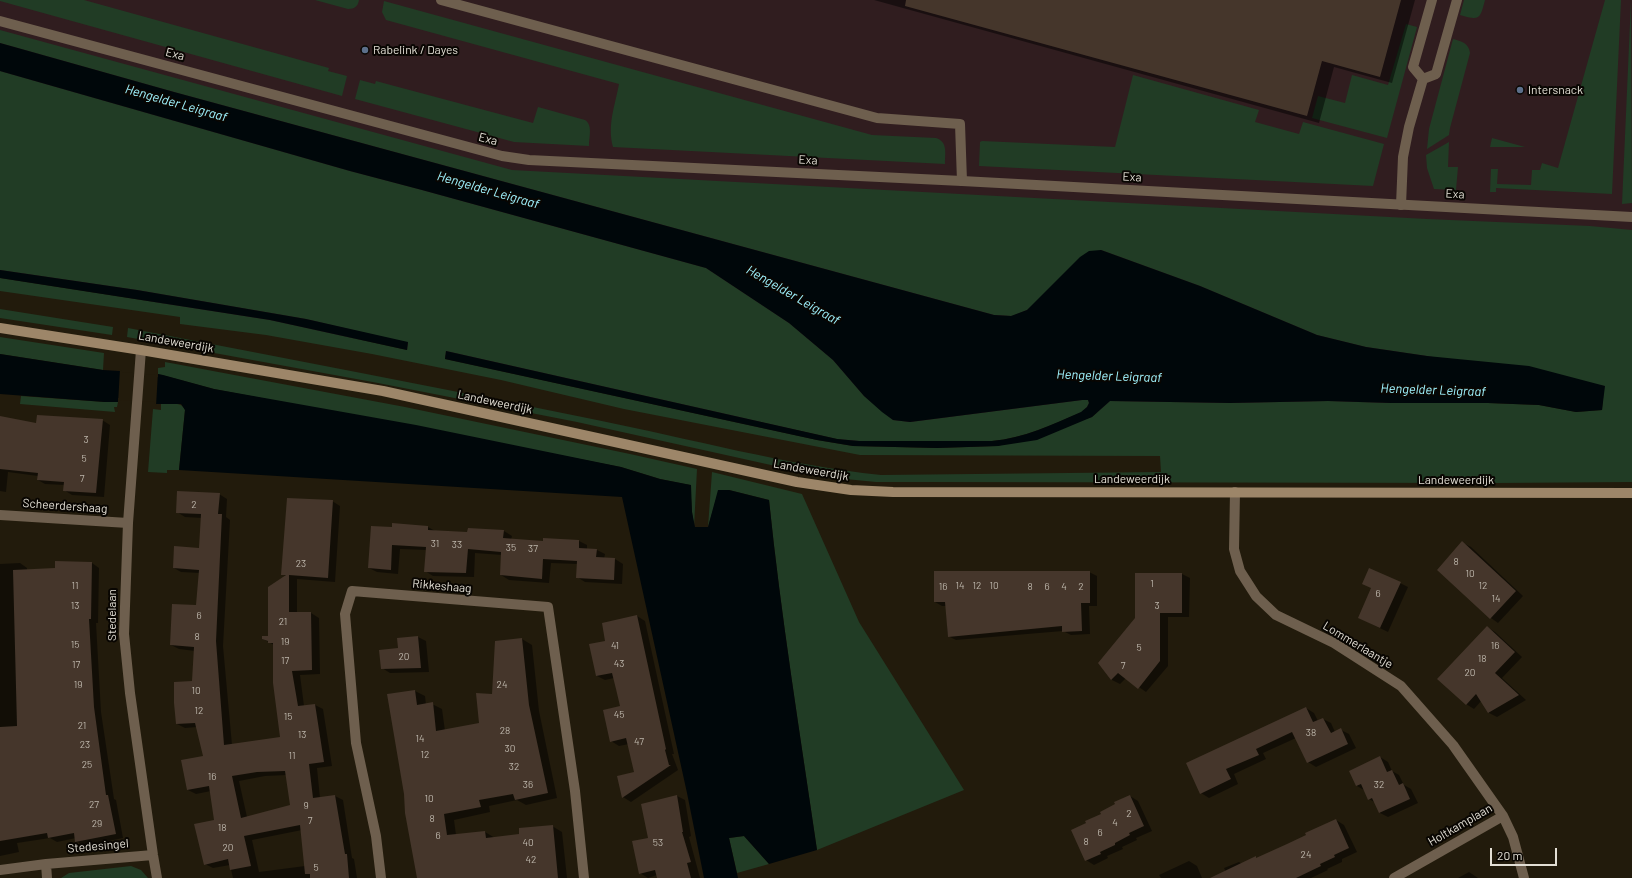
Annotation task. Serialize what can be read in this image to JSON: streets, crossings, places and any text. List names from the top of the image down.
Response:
{
  "streets": {
    "street": [
      "Exa",
      "Landeweerdijk",
      "Scheerdershaag",
      "Rikkeshaag",
      "Stedelaan",
      "Lommerlaantje",
      "Holtkamplaan",
      "Stedesingel"
    ]
  },
  "crossings": [
    ["Landeweerdijk", "Stedelaan"],
    ["Landeweerdijk", "Lommerlaantje"],
    ["Scheerdershaag", "Stedelaan"],
    ["Stedelaan", "Stedesingel"],
    ["Lommerlaantje", "Holtkamplaan"]
  ],
  "water": ["Hengelder Leigraaf"],
  "places": ["Rabelink / Dayes", "Intersnack"],
  "house_numbers": [
    "3",
    "5",
    "7",
    "2",
    "31",
    "33",
    "35",
    "37",
    "8",
    "23",
    "10",
    "1",
    "11",
    "14",
    "12",
    "10",
    "12",
    "16",
    "8",
    "6",
    "4",
    "2",
    "6",
    "14",
    "13",
    "3",
    "6",
    "21",
    "8",
    "19",
    "15",
    "41",
    "16",
    "5",
    "20",
    "18",
    "17",
    "43",
    "17",
    "7",
    "20",
    "19",
    "24",
    "10",
    "12",
    "45",
    "15",
    "21",
    "28",
    "38",
    "13",
    "14",
    "47",
    "23",
    "30",
    "12",
    "11",
    "25",
    "32",
    "16",
    "36",
    "32",
    "10",
    "27",
    "9",
    "2",
    "8",
    "7",
    "4",
    "29",
    "18",
    "6",
    "6",
    "8",
    "40",
    "53",
    "20",
    "24",
    "42",
    "5"
  ],
  "scale_bar": "20 m"
}
